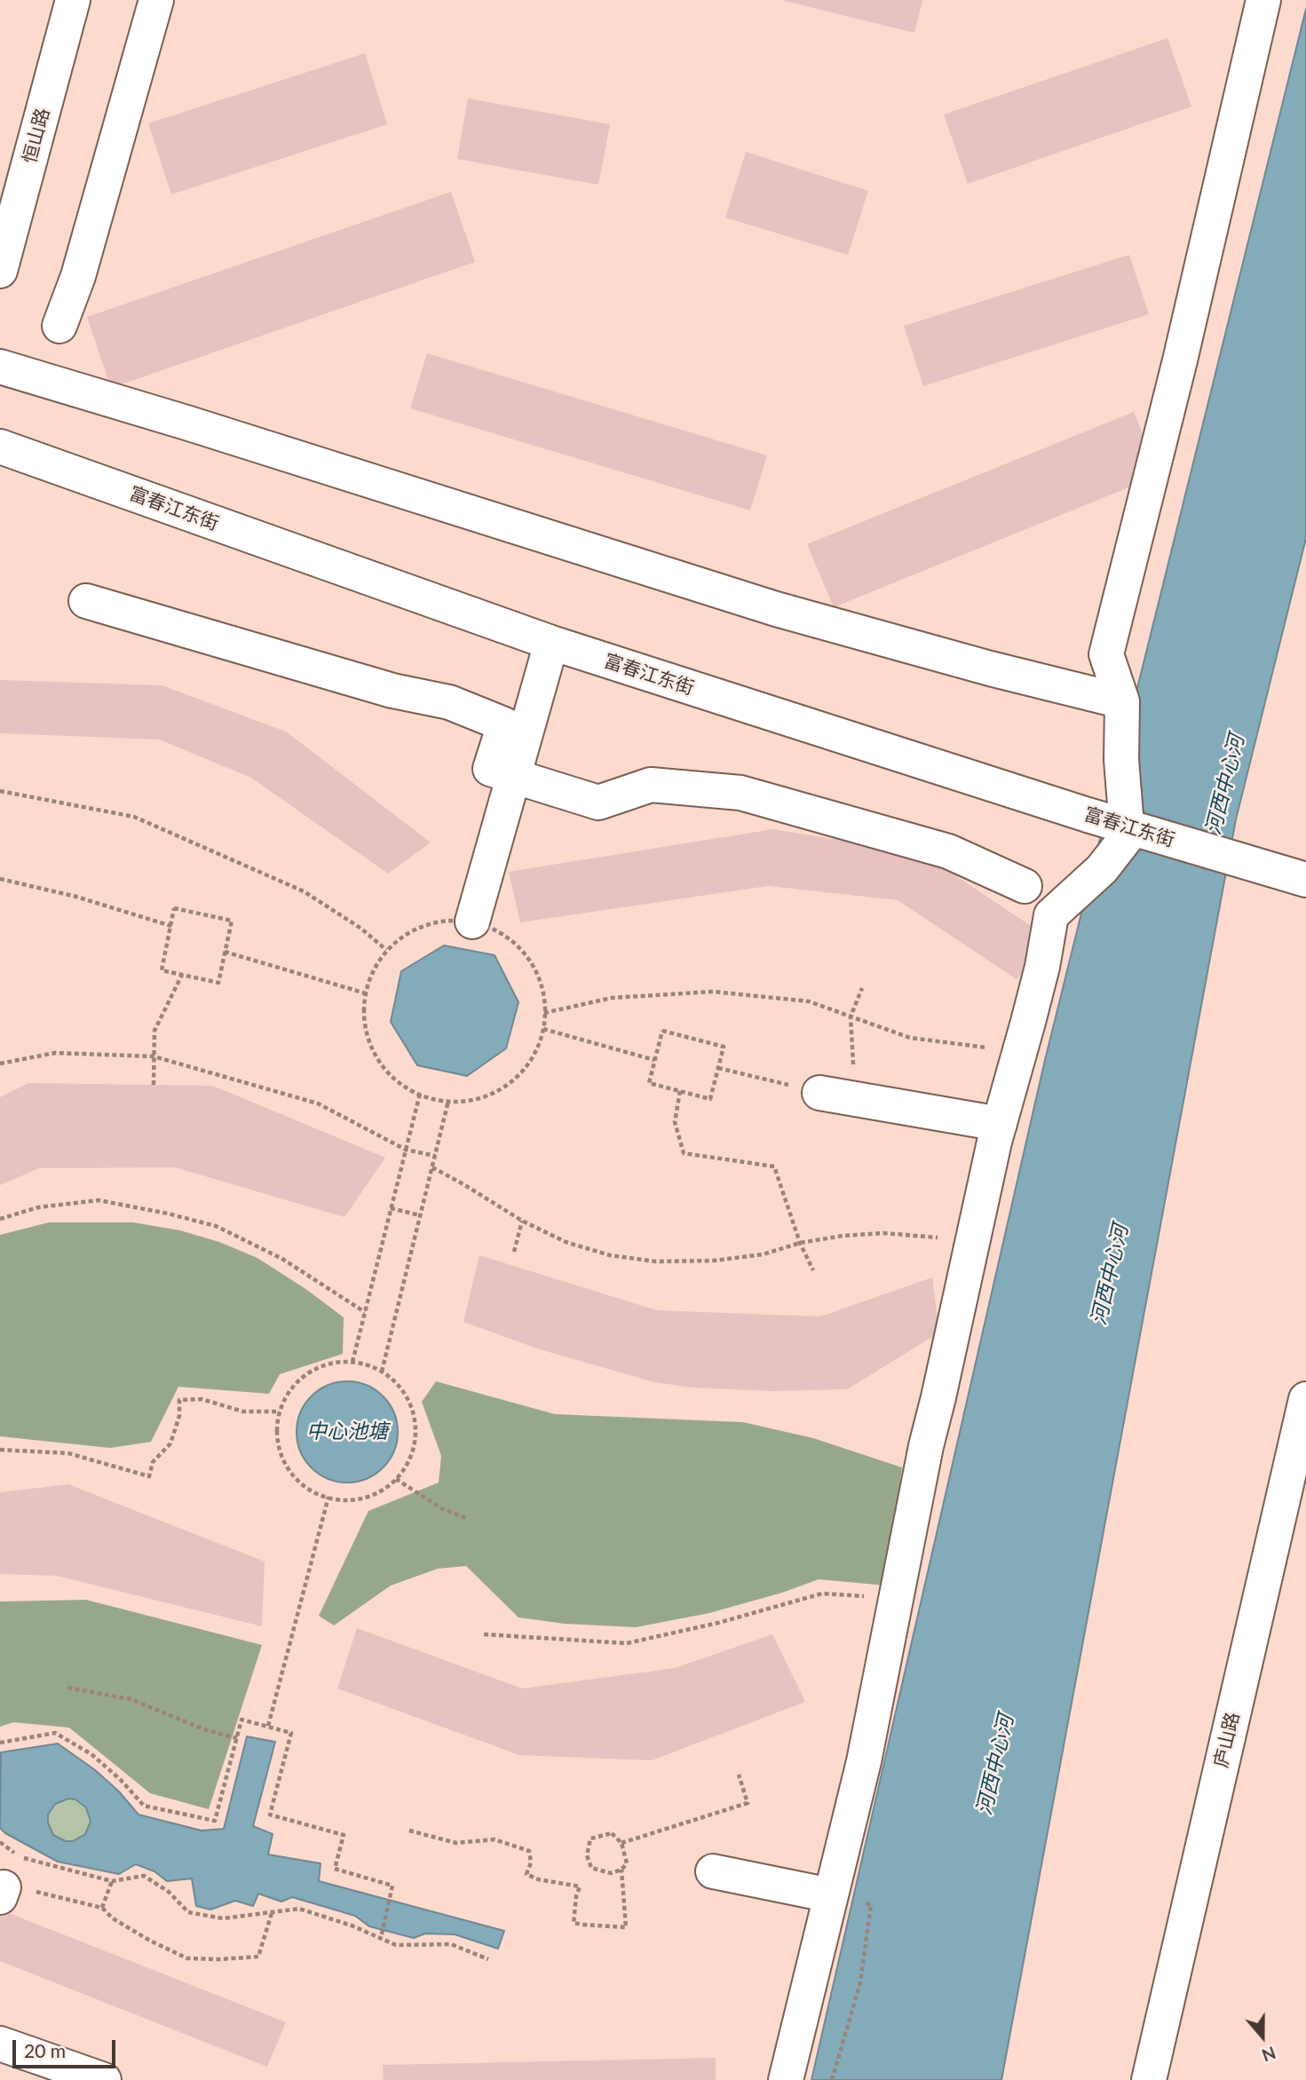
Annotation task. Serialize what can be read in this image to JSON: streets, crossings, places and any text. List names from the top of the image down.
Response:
{
  "streets": {
    "street": ["恒山路", "富春江东街", "庐山路"]
  },
  "water": ["河西中心河", "中心池塘"],
  "scale_bar": "20 m",
  "north": "bottom"
}
